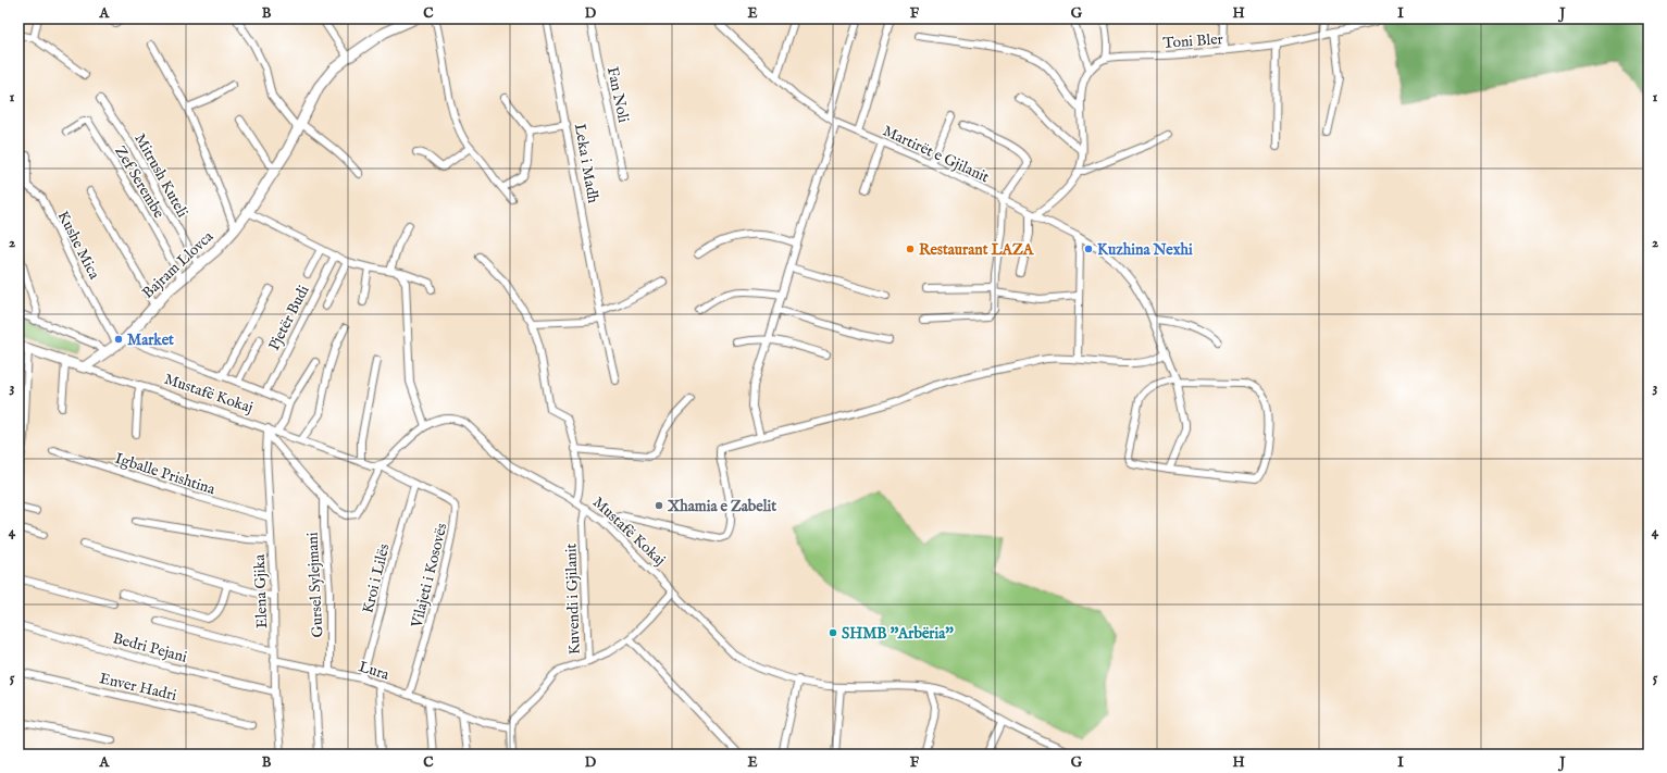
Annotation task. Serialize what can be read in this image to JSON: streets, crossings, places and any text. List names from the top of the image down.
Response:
{
  "streets": {
    "street": [
      "Toni Bler",
      "Fan Noli",
      "Martirët e Gjilanit",
      "Leka i Madh",
      "Mitrush Kuteli",
      "Zef Serembe",
      "Kushe Mica",
      "Bajram Llovca",
      "Pjetër Budi",
      "Mustafë Kokaj",
      "Igballe Prishtina",
      "Vilajeti i Kosovës",
      "Kroi i Lilës",
      "Gursel Sylejmani",
      "Elena Gjika",
      "Kuvendi i Gjilanit",
      "Bedri Pejani",
      "Lura",
      "Enver Hadri"
    ]
  },
  "crossings": [
    ["Mitrush Kuteli", "Bajram Llovca"],
    ["Zef Serembe", "Bajram Llovca"],
    ["Kushe Mica", "Bajram Llovca"],
    ["Bajram Llovca", "Mustafë Kokaj"],
    ["Pjetër Budi", "Mustafë Kokaj"],
    ["Mustafë Kokaj", "Vilajeti i Kosovës"],
    ["Mustafë Kokaj", "Kroi i Lilës"],
    ["Mustafë Kokaj", "Gursel Sylejmani"],
    ["Mustafë Kokaj", "Elena Gjika"],
    ["Mustafë Kokaj", "Kuvendi i Gjilanit"],
    ["Igballe Prishtina", "Elena Gjika"],
    ["Vilajeti i Kosovës", "Kroi i Lilës"],
    ["Vilajeti i Kosovës", "Lura"],
    ["Kroi i Lilës", "Lura"],
    ["Gursel Sylejmani", "Lura"],
    ["Elena Gjika", "Bedri Pejani"],
    ["Elena Gjika", "Lura"],
    ["Kuvendi i Gjilanit", "Lura"]
  ],
  "places": [
    "Restaurant LAZA",
    "Kuzhina Nexhi",
    "Market",
    "Xhamia e Zabelit",
    "SHMB ''Arbëria''"
  ],
  "grid": {
    "columns": [
      "A",
      "B",
      "C",
      "D",
      "E",
      "F",
      "G",
      "H",
      "I",
      "J"
    ],
    "rows": [
      "1",
      "2",
      "3",
      "4",
      "5"
    ]
  }
}
